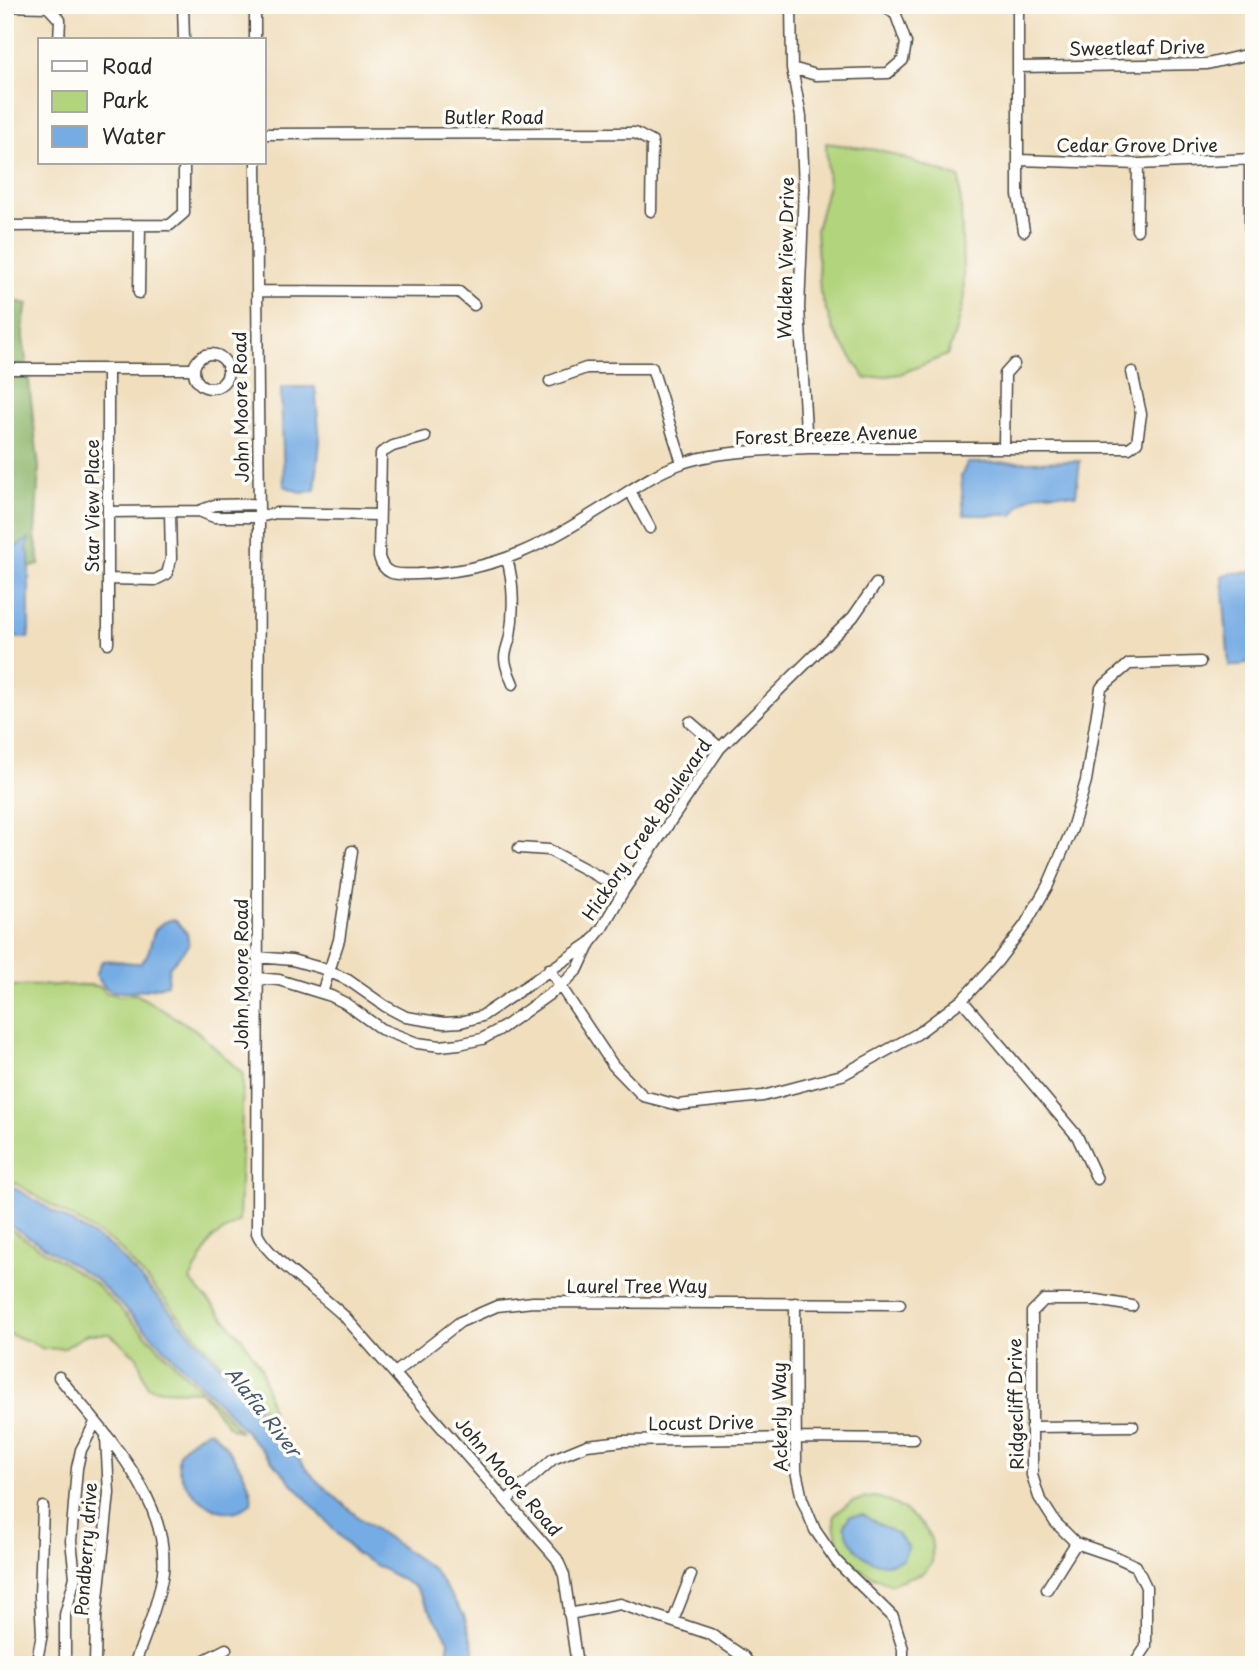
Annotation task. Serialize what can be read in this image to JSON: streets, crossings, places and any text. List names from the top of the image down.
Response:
{
  "streets": {
    "street": [
      "Sweetleaf Drive",
      "Butler Road",
      "Cedar Grove Drive",
      "Walden View Drive",
      "John Moore Road",
      "Forest Breeze Avenue",
      "Star View Place",
      "Hickory Creek Boulevard",
      "Laurel Tree Way",
      "Ridgecliff Drive",
      "Ackerly Way",
      "Locust Drive",
      "Pondberry drive"
    ]
  },
  "crossings": [
    ["Walden View Drive", "Forest Breeze Avenue"],
    ["John Moore Road", "Hickory Creek Boulevard"],
    ["John Moore Road", "Laurel Tree Way"],
    ["John Moore Road", "Locust Drive"],
    ["Laurel Tree Way", "Ackerly Way"],
    ["Ackerly Way", "Locust Drive"]
  ],
  "water": ["Alafia River"],
  "legend": ["Road", "Park", "Water"]
}
